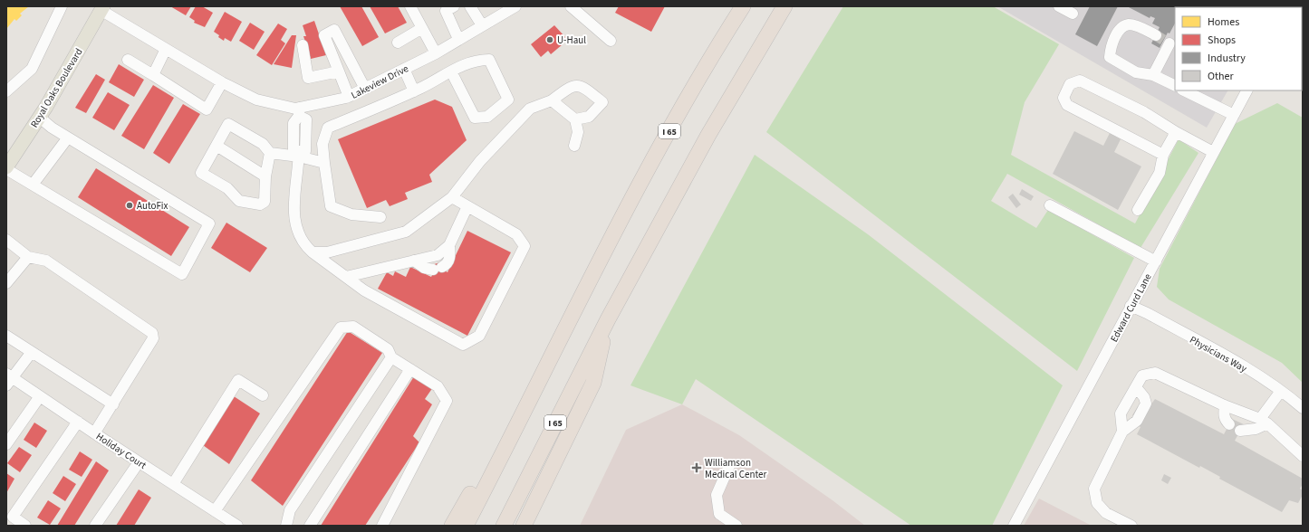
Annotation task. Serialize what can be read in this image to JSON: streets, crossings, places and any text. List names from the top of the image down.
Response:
{
  "streets": {
    "highway": ["I 65"],
    "main road": ["Royal Oaks Boulevard"],
    "street": [
      "Lakeview Drive",
      "Edward Curd Lane",
      "Physicians Way",
      "Holiday Court"
    ]
  },
  "crossings": [
    ["Lakeview Drive", "Royal Oaks Boulevard"],
    ["Edward Curd Lane", "Physicians Way"]
  ],
  "places": {
    "other": ["U-Haul", "AutoFix"],
    "health": ["Williamson Medical Center"]
  },
  "legend": [
    "Homes",
    "Shops",
    "Industry",
    "Other"
  ]
}
